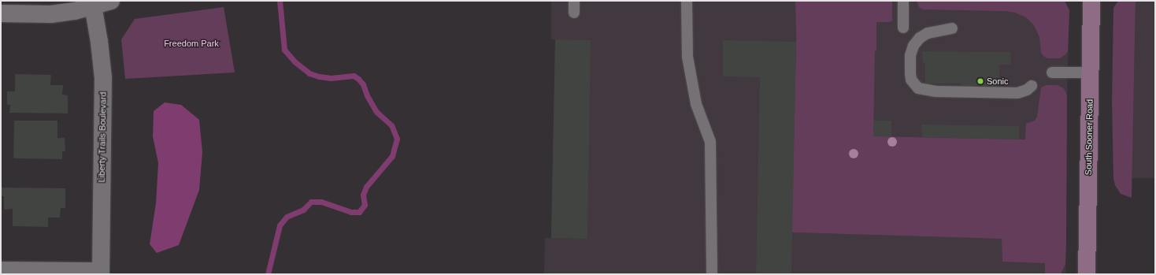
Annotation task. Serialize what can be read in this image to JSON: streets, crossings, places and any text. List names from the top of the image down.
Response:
{
  "streets": {
    "main road": ["South Sooner Road"],
    "street": ["Liberty Trails Boulevard"]
  },
  "parks": ["Freedom Park"],
  "places": ["Sonic"]
}
